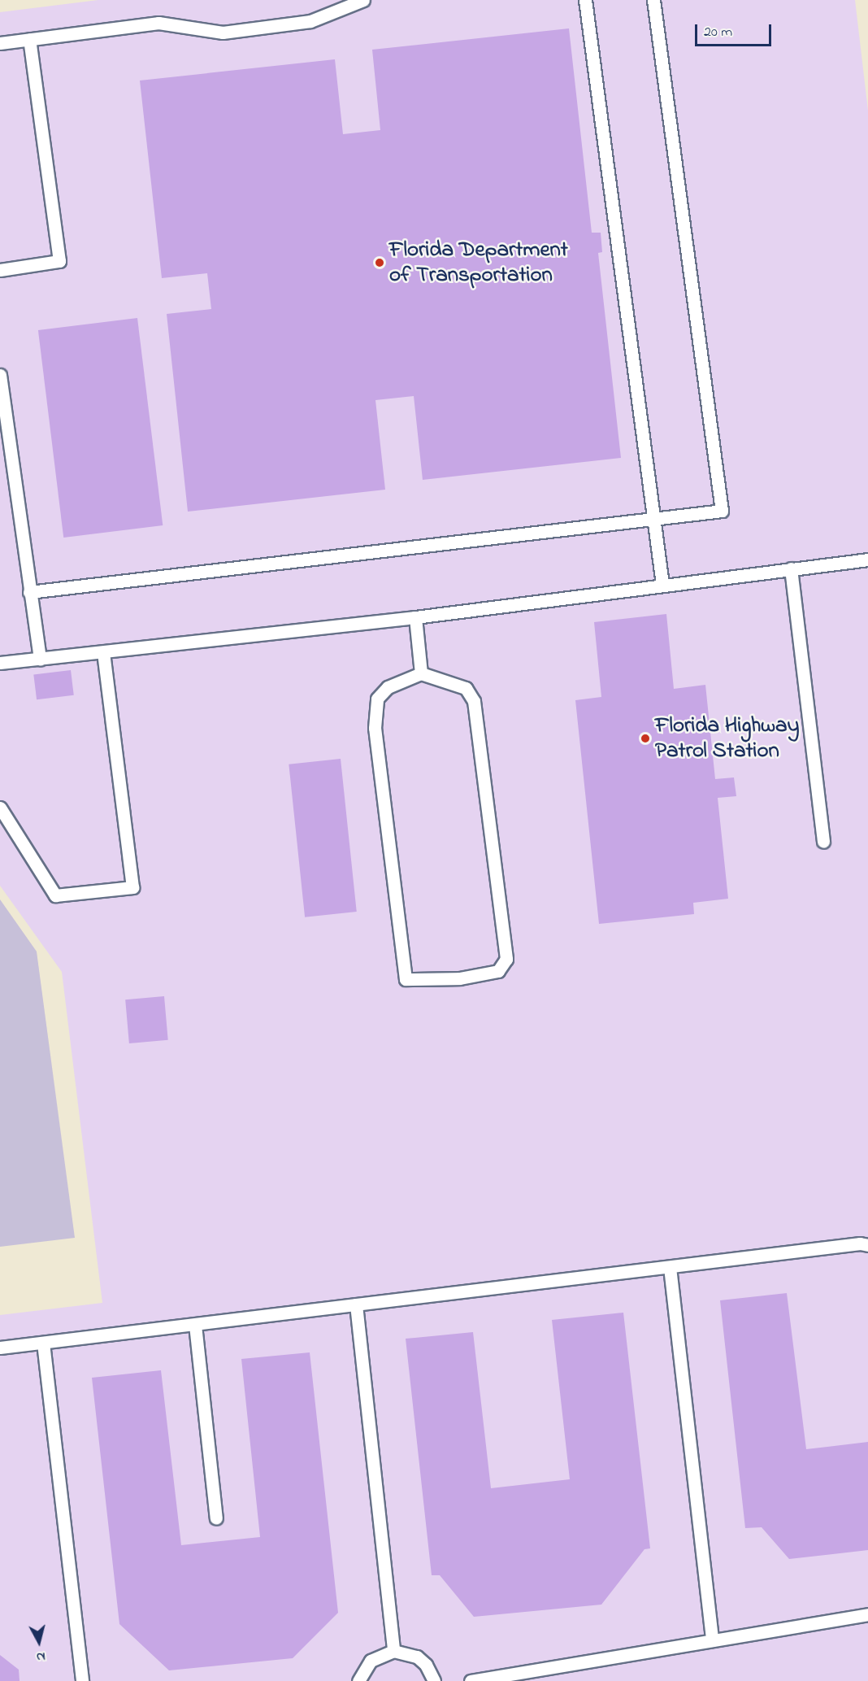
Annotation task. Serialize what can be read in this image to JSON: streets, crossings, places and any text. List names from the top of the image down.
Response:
{
  "places": ["Florida Department of Transportation", "Florida Highway Patrol Station"],
  "scale_bar": "20 m",
  "north": "bottom"
}
